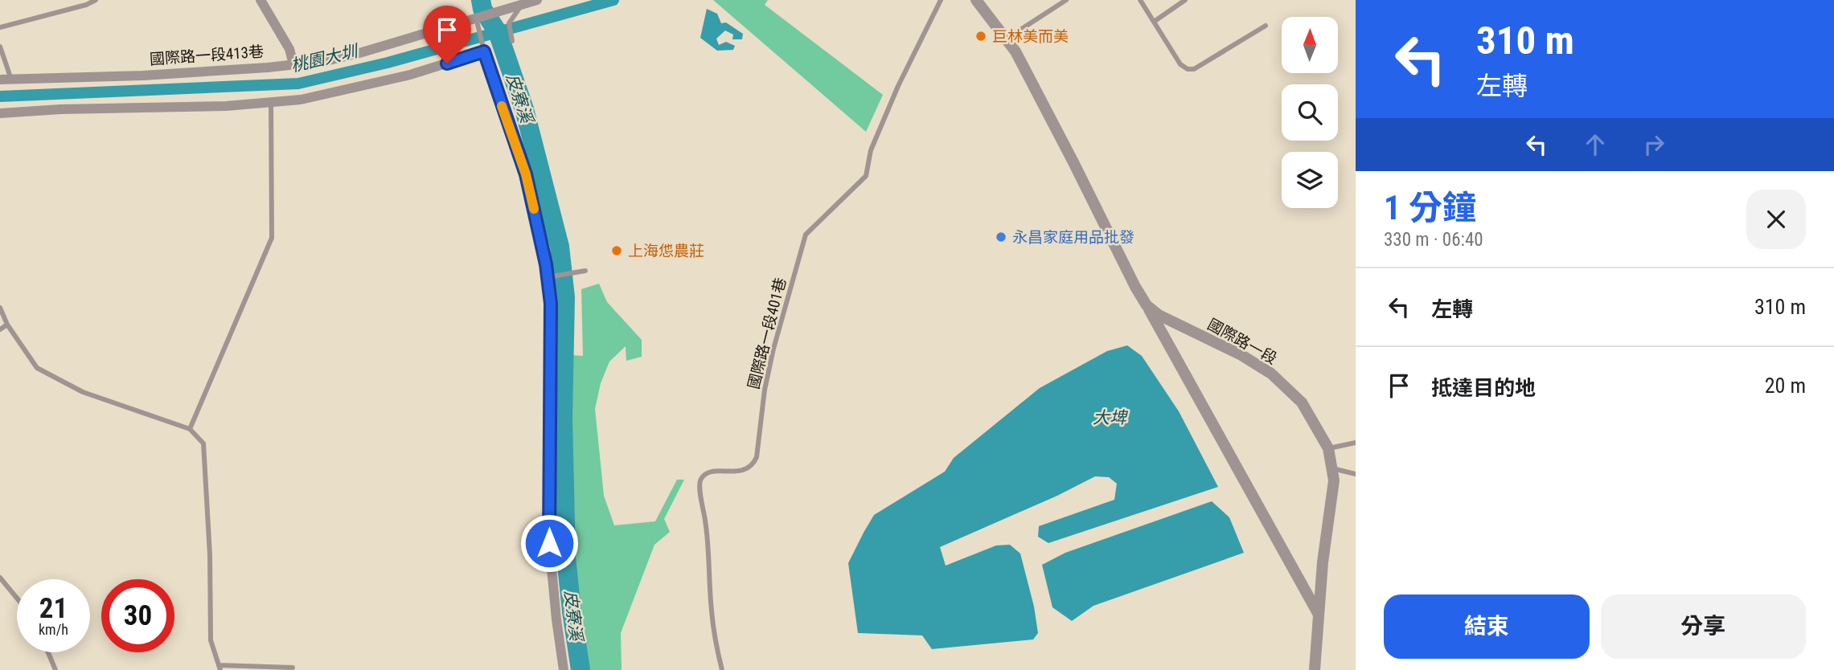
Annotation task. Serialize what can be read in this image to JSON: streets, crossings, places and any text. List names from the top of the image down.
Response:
{
  "streets": {
    "street": ["國際路一段413巷", "國際路一段"],
    "lane": ["國際路一段401巷"]
  },
  "water": ["桃園大圳", "皮寮溪", "大埤"],
  "places": ["巨林美而美", "永昌家庭用品批發", "上海怹農莊"],
  "north": "top",
  "page": {
    "turn": ["310 m", "左轉"],
    "heading": ["1 分鐘", "330 m · 06:40"],
    "list": [
      {
        "name": "左轉",
        "value": "310 m"
      },
      {
        "name": "抵達目的地",
        "value": "20 m"
      }
    ],
    "speed": "21 km/h",
    "limit": "30",
    "buttons": ["結束", "分享"]
  }
}
